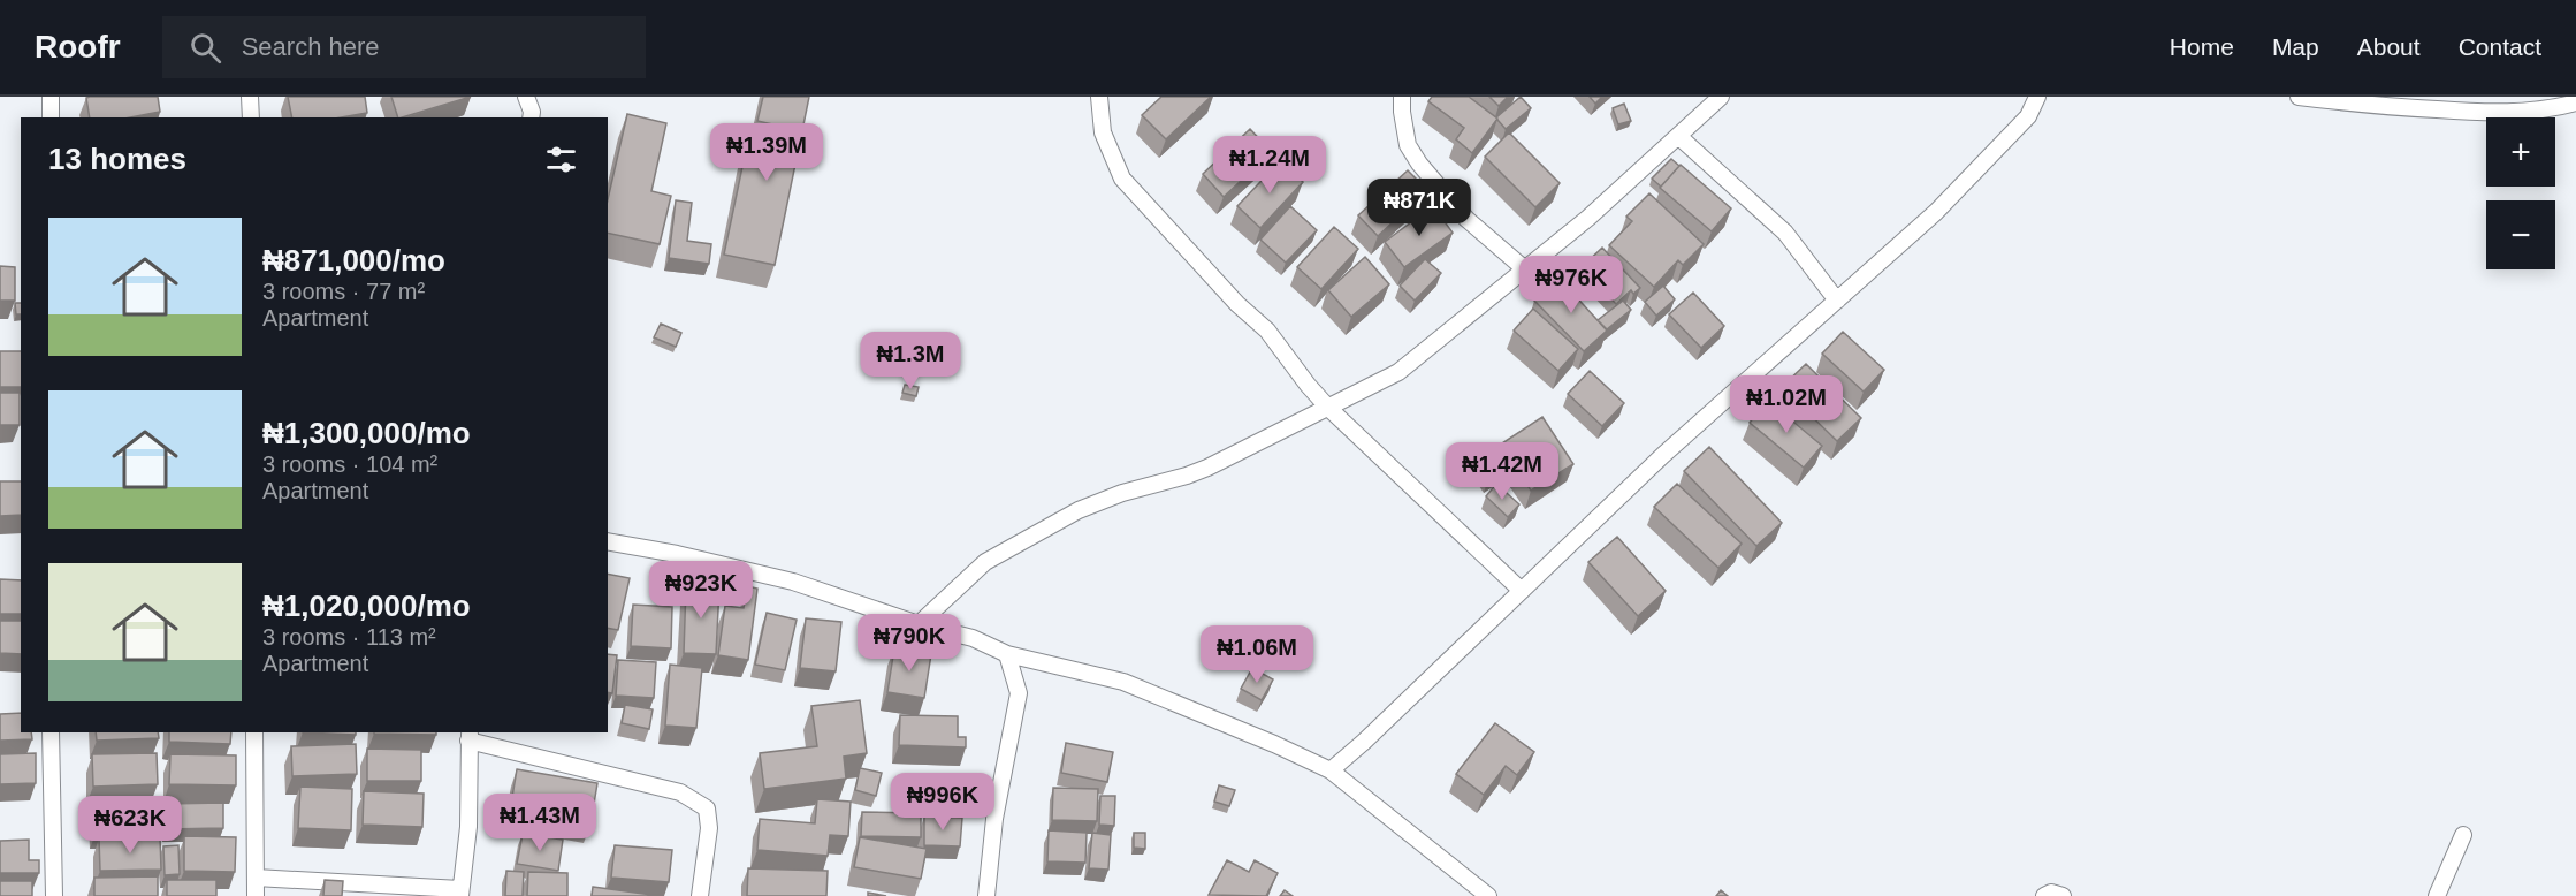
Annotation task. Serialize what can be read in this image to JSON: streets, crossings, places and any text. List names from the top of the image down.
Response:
{
  "page": {
    "header": "Roofr",
    "search": "Search here",
    "nav": [
      "Home",
      "Map",
      "About",
      "Contact"
    ],
    "map_buttons": ["+", "−"],
    "heading": "13 homes",
    "price": [
      "₦1.39M",
      "₦1.24M",
      "₦871K",
      "₦976K",
      "₦1.3M",
      "₦1.02M",
      "₦1.42M",
      "₦923K",
      "₦790K",
      "₦1.06M",
      "₦996K",
      "₦1.43M",
      "₦623K"
    ],
    "list": [
      {
        "name": "₦871,000/mo",
        "note": "3 rooms · 77 m² · Apartment"
      },
      {
        "name": "₦1,300,000/mo",
        "note": "3 rooms · 104 m² · Apartment"
      },
      {
        "name": "₦1,020,000/mo",
        "note": "3 rooms · 113 m² · Apartment"
      }
    ]
  }
}
